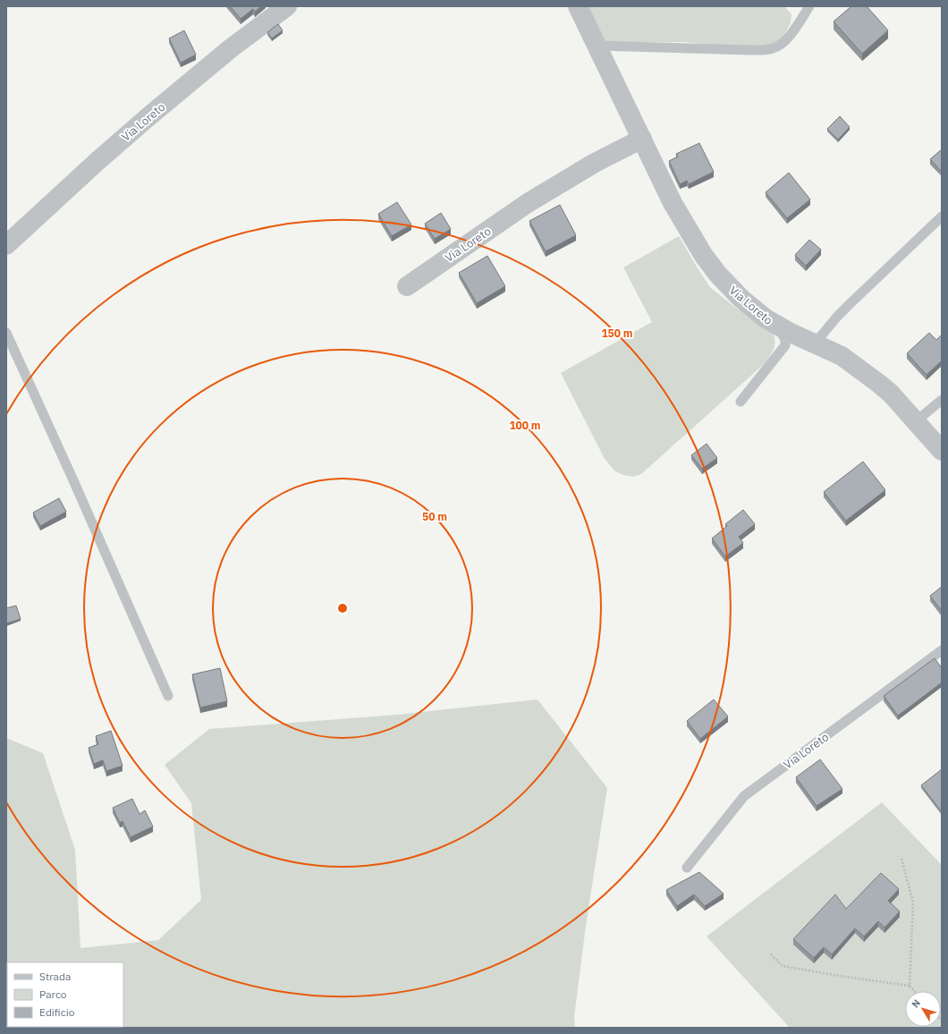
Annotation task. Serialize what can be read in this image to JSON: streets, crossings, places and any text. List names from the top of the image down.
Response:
{
  "streets": {
    "street": ["Via Loreto"]
  },
  "legend": ["Strada", "Parco", "Edificio"],
  "north": "top left",
  "rings": ["150 m", "100 m", "50 m"]
}
